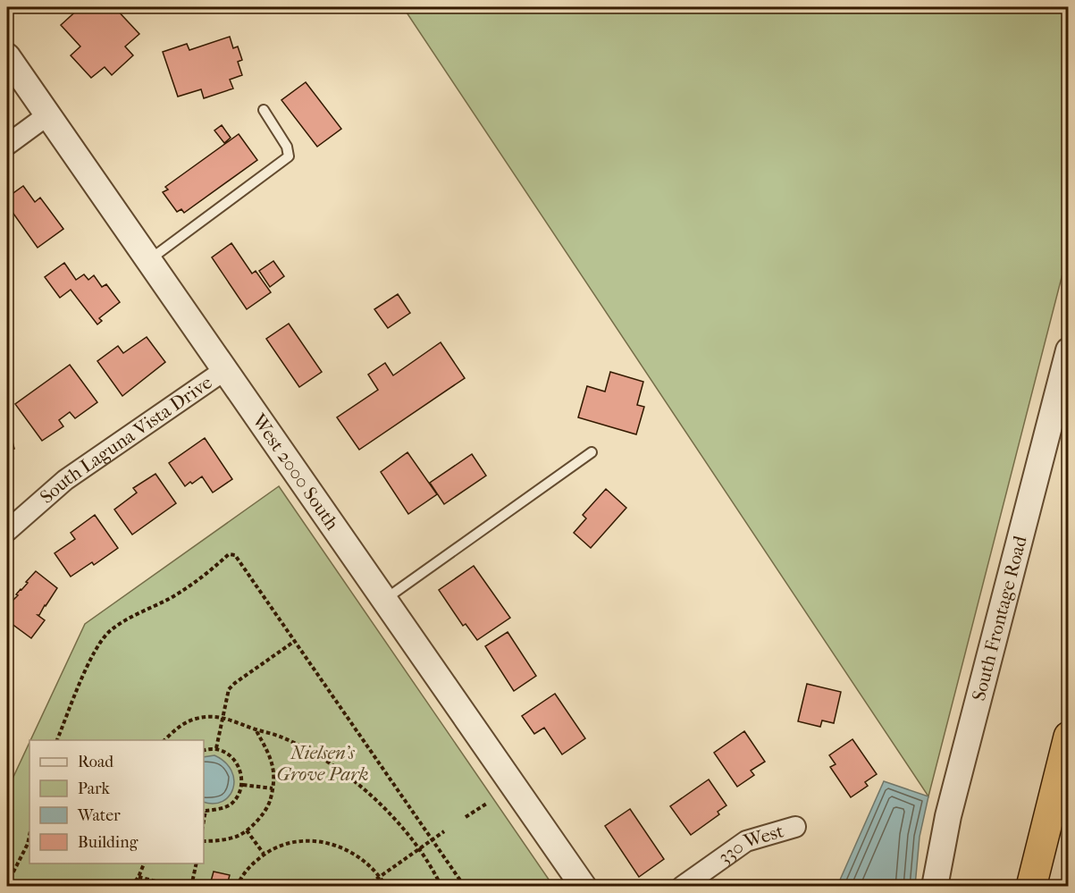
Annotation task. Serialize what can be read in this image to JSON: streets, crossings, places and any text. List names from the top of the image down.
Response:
{
  "streets": {
    "street": [
      "South Laguna Vista Drive",
      "West 2000 South",
      "South Frontage Road",
      "330 West"
    ]
  },
  "crossings": [
    ["South Laguna Vista Drive", "West 2000 South"]
  ],
  "parks": ["Nielsen's Grove Park"],
  "legend": [
    "Road",
    "Park",
    "Water",
    "Building"
  ]
}
